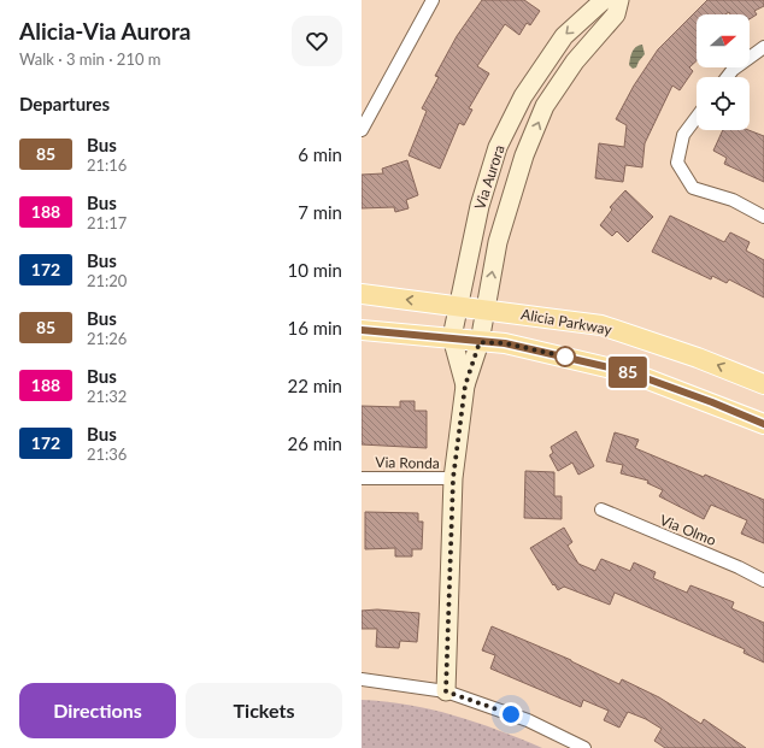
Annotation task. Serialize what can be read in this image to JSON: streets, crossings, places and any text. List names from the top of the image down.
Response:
{
  "streets": {
    "main road": ["Alicia Parkway"],
    "street": ["Via Aurora", "Via Ronda", "Via Olmo"]
  },
  "crossings": [
    ["Via Aurora", "Alicia Parkway"],
    ["Via Aurora", "Via Ronda"]
  ],
  "lines": ["bus line 85"],
  "north": "right",
  "page": {
    "heading": [
      ["Alicia-Via Aurora", "Walk · 3 min · 210 m"],
      "Departures"
    ],
    "on_map": "85",
    "list": [
      {
        "mark": "85",
        "name": "Bus",
        "note": "21:16",
        "value": "6 min"
      },
      {
        "mark": "188",
        "name": "Bus",
        "note": "21:17",
        "value": "7 min"
      },
      {
        "mark": "172",
        "name": "Bus",
        "note": "21:20",
        "value": "10 min"
      },
      {
        "mark": "85",
        "name": "Bus",
        "note": "21:26",
        "value": "16 min"
      },
      {
        "mark": "188",
        "name": "Bus",
        "note": "21:32",
        "value": "22 min"
      },
      {
        "mark": "172",
        "name": "Bus",
        "note": "21:36",
        "value": "26 min"
      }
    ],
    "buttons": ["Directions", "Tickets"]
  }
}
